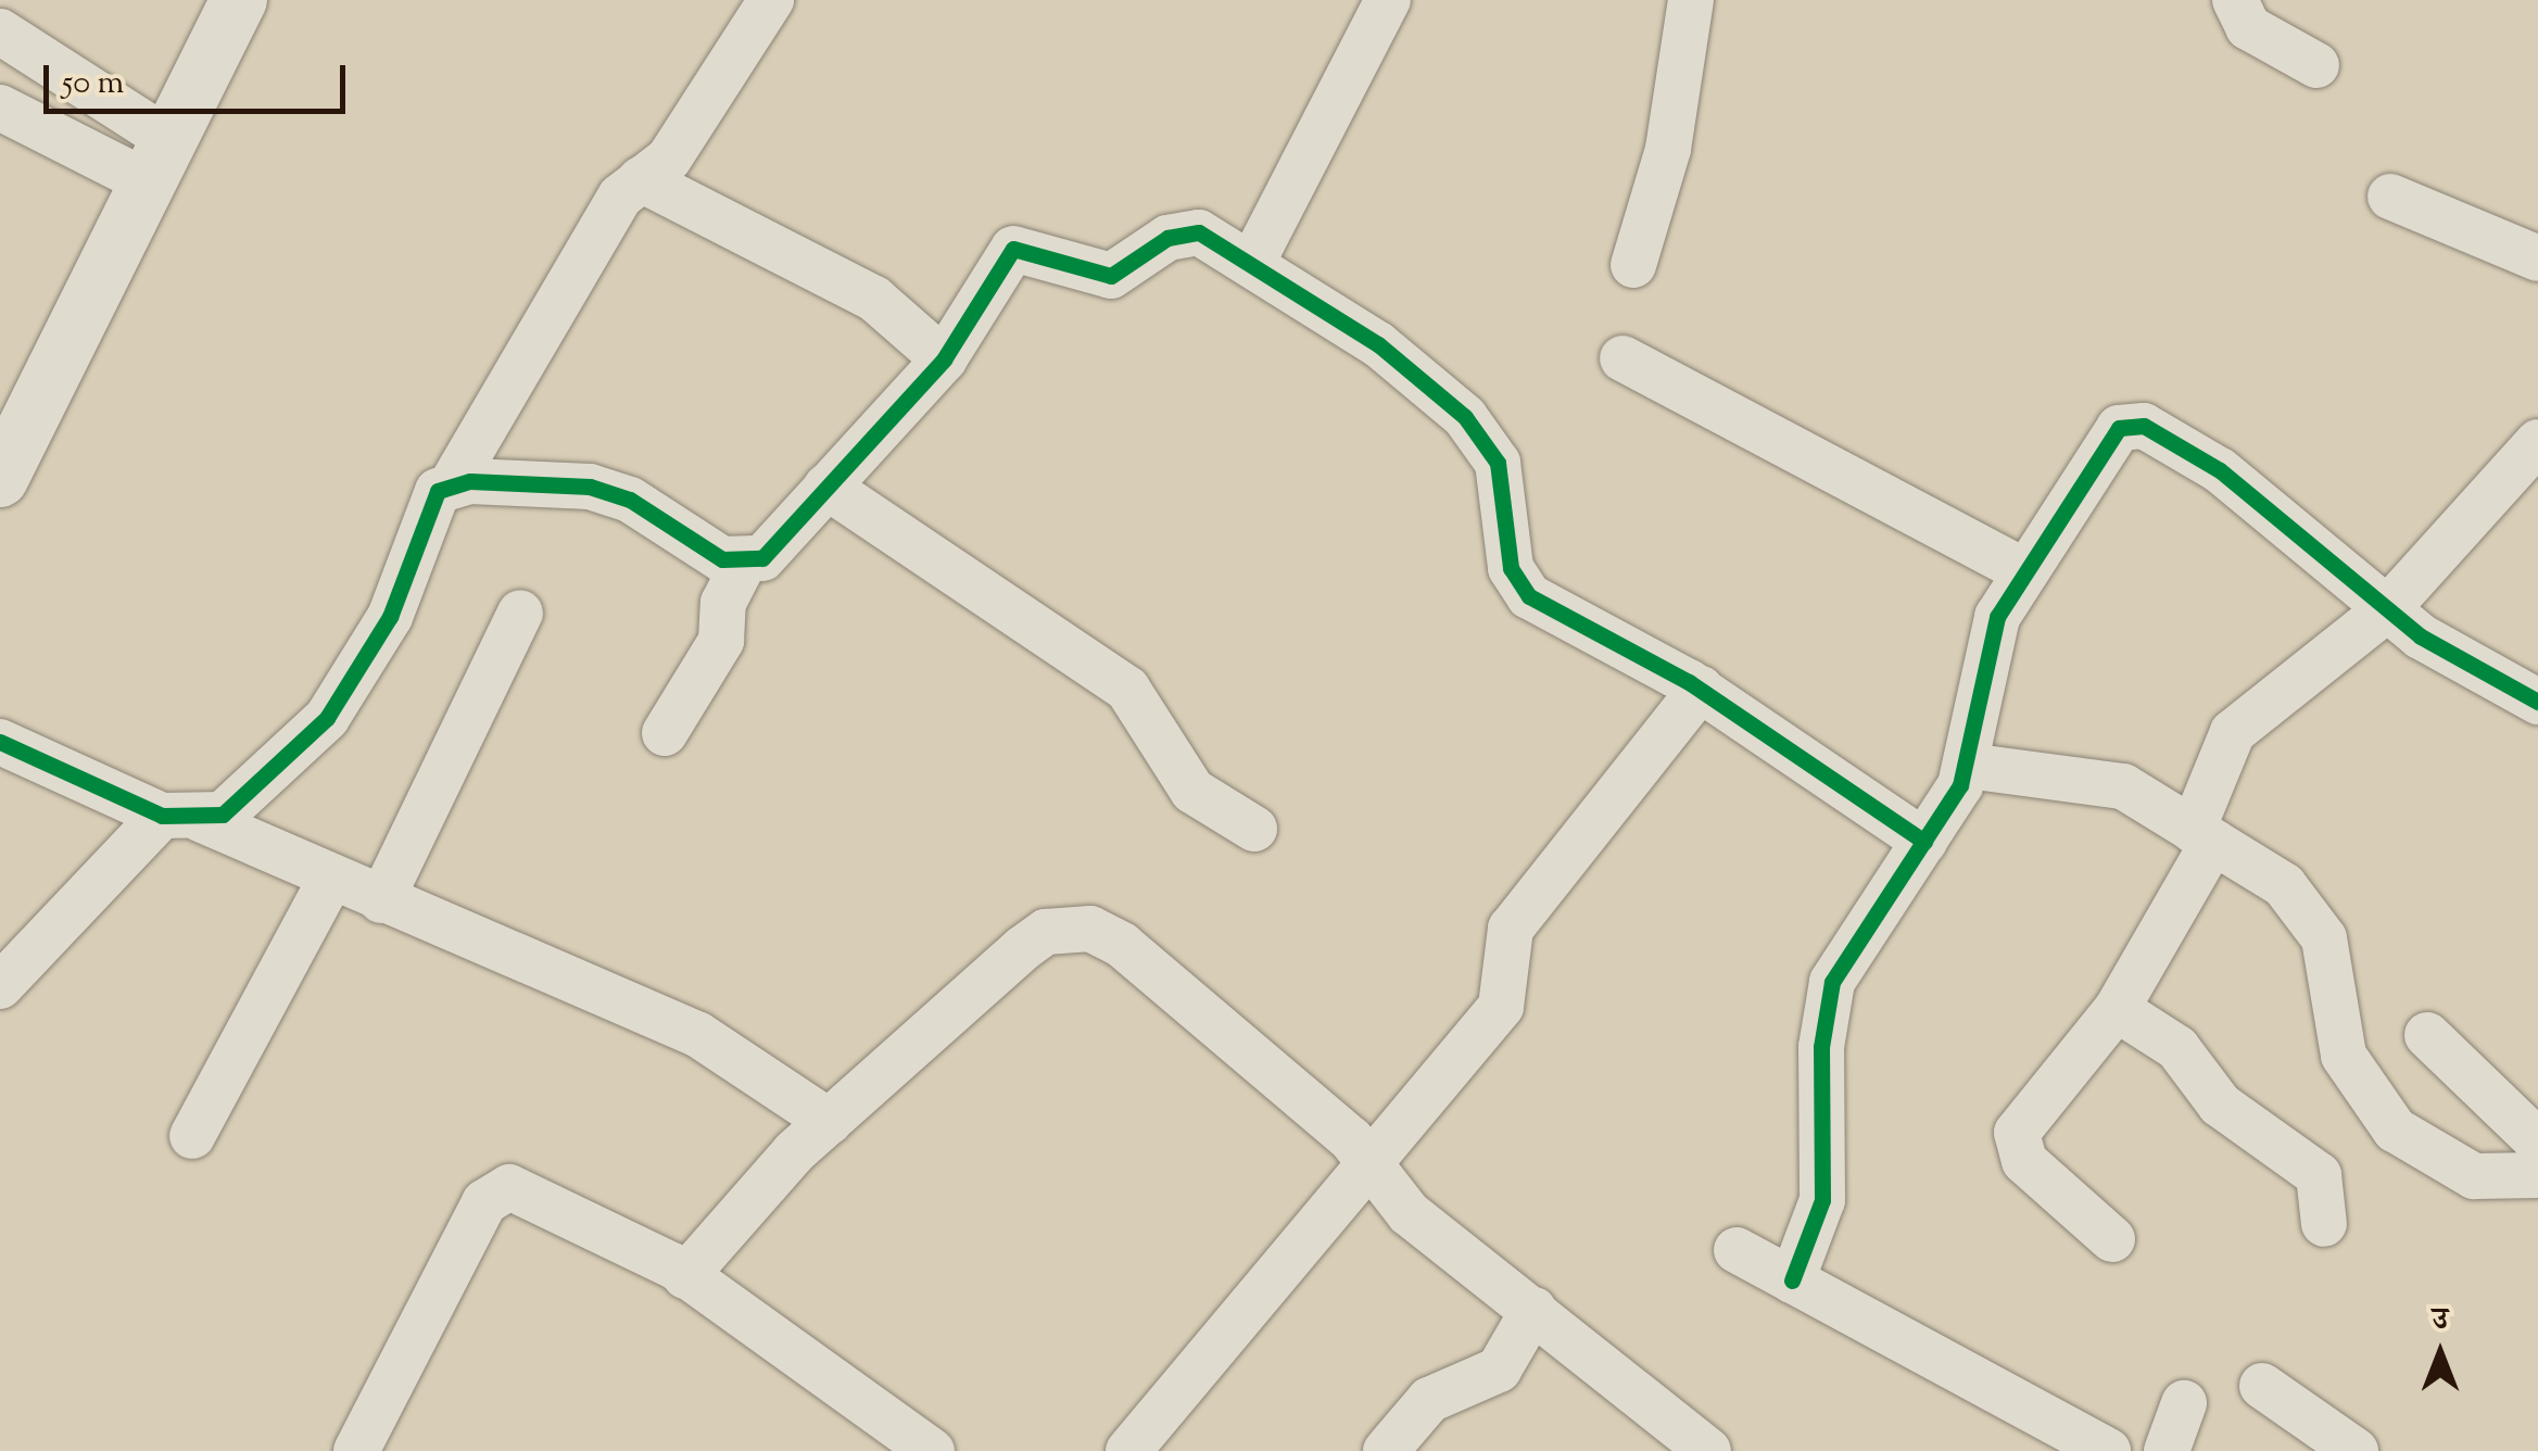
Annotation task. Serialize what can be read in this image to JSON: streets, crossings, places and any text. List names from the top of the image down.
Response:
{
  "scale_bar": "50 m",
  "north": "top"
}
